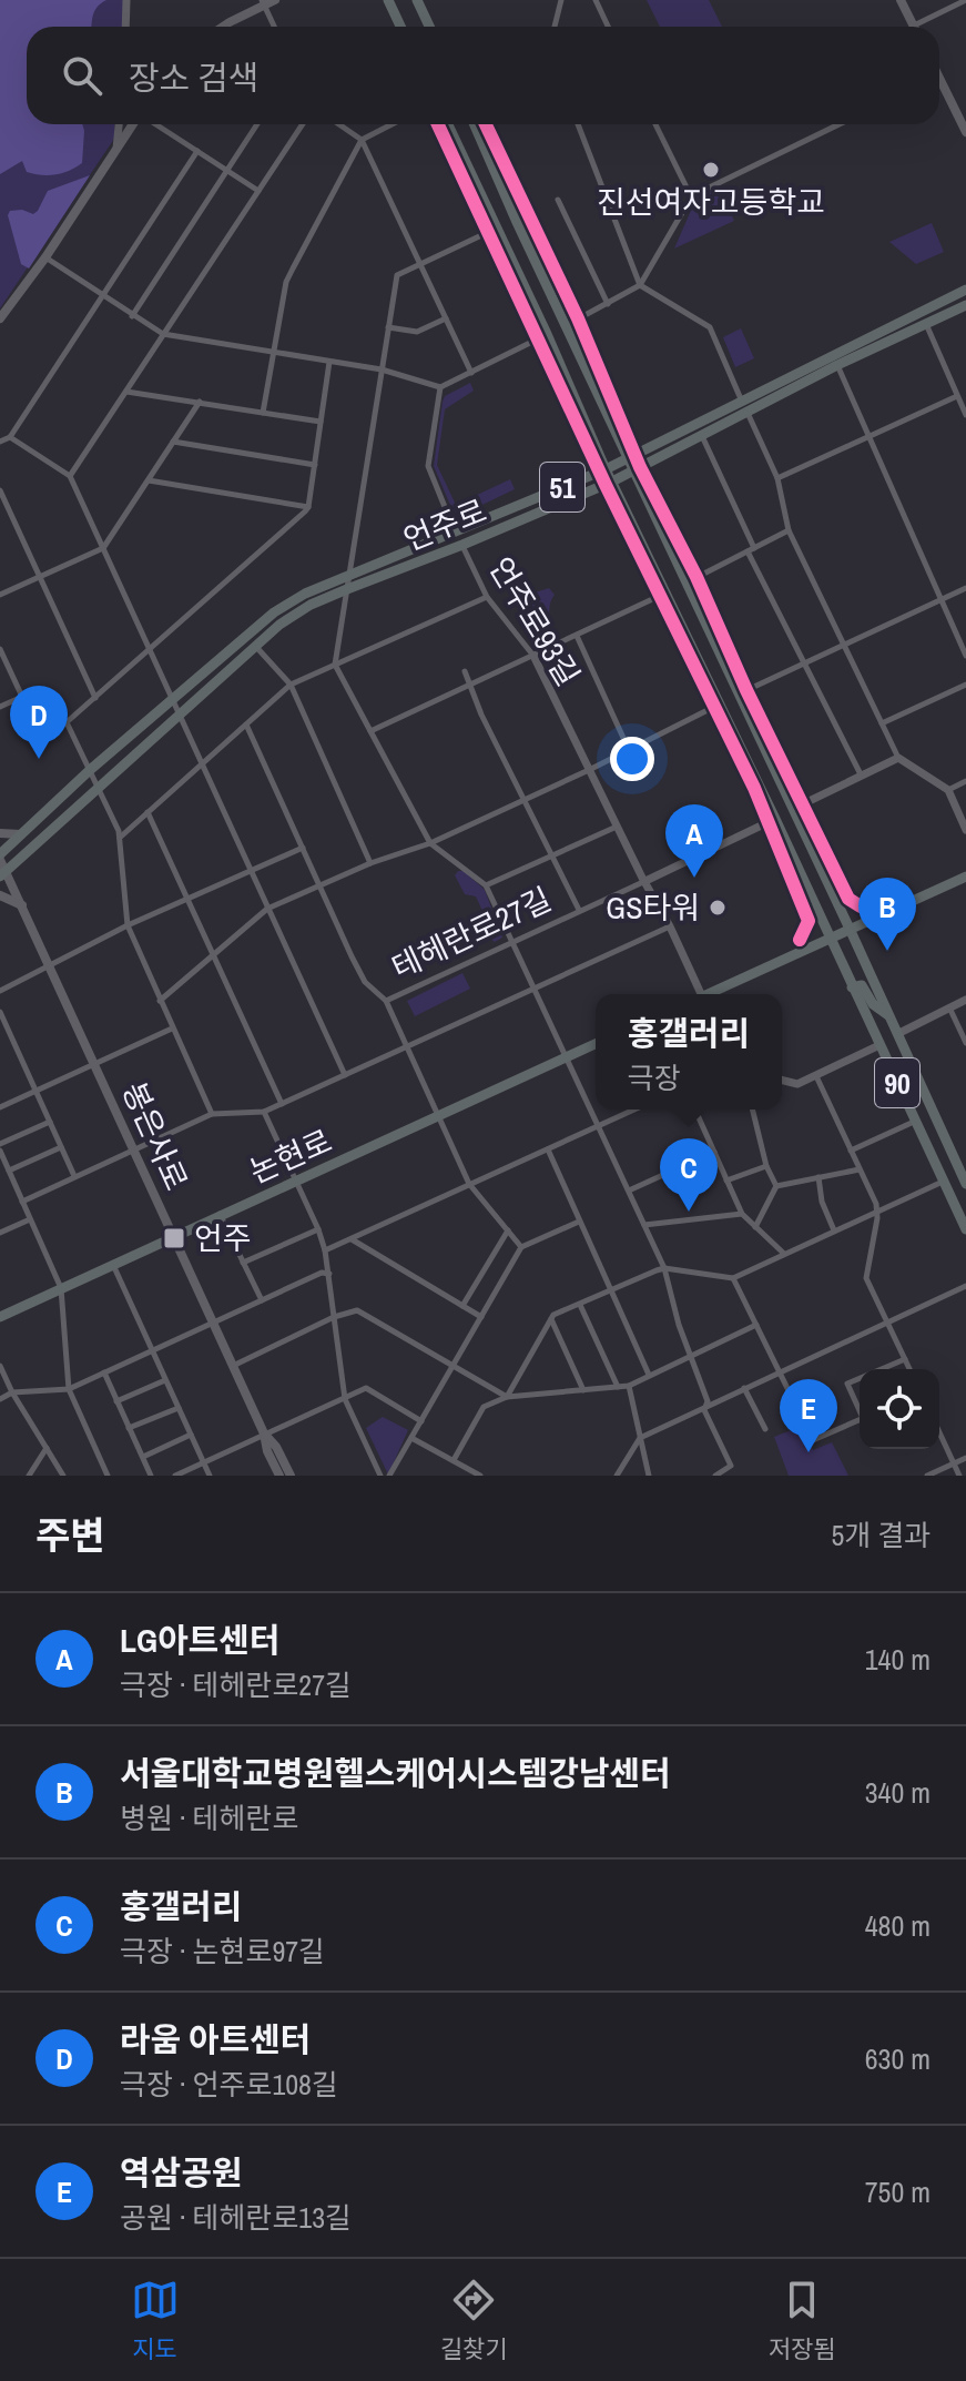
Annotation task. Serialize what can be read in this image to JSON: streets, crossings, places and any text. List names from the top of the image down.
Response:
{
  "streets": {
    "main road": [
      "51",
      "언주로",
      "90",
      "봉은사로",
      "논현로"
    ],
    "street": ["언주로93길", "테헤란로27길"]
  },
  "crossings": [
    ["언주로", "언주로93길"],
    ["언주로", "90"],
    ["언주로", "봉은사로"],
    ["언주로93길", "테헤란로27길"],
    ["테헤란로27길", "90"],
    ["봉은사로", "논현로"]
  ],
  "places": {
    "other": ["진선여자고등학교", "GS타워"],
    "transit": ["언주"]
  },
  "page": {
    "search": "장소 검색",
    "pins": [
      "D",
      "A",
      "B",
      "C",
      "E"
    ],
    "popup": ["홍갤러리", "극장"],
    "heading": ["주변", "5개 결과"],
    "list": [
      {
        "mark": "A",
        "name": "LG아트센터",
        "note": "극장 · 테헤란로27길",
        "value": "140 m"
      },
      {
        "mark": "B",
        "name": "서울대학교병원헬스케어시스템강남센터",
        "note": "병원 · 테헤란로",
        "value": "340 m"
      },
      {
        "mark": "C",
        "name": "홍갤러리",
        "note": "극장 · 논현로97길",
        "value": "480 m"
      },
      {
        "mark": "D",
        "name": "라움 아트센터",
        "note": "극장 · 언주로108길",
        "value": "630 m"
      },
      {
        "mark": "E",
        "name": "역삼공원",
        "note": "공원 · 테헤란로13길",
        "value": "750 m"
      }
    ],
    "nav": ["지도", "길찾기", "저장됨"]
  }
}
